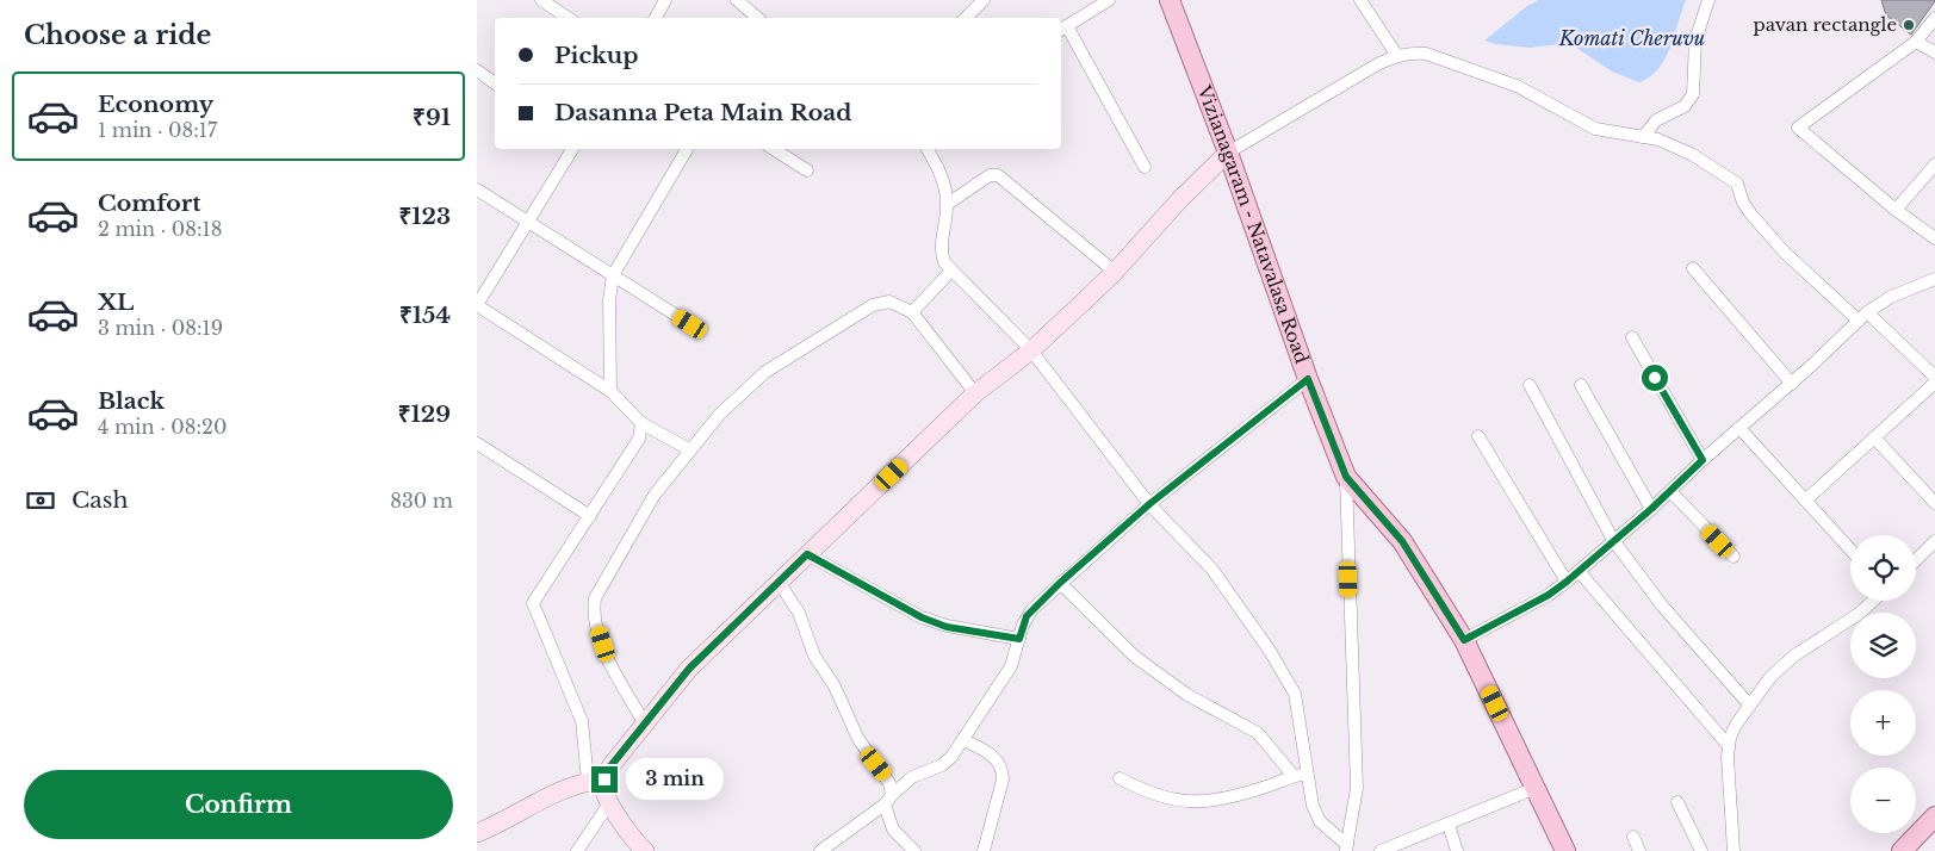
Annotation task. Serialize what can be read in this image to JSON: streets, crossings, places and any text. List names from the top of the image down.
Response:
{
  "streets": {
    "main road": ["Vizianagaram - Natavalasa Road"]
  },
  "water": ["Komati Cheruvu"],
  "places": ["pavan rectangle"],
  "page": {
    "heading": "Choose a ride",
    "banner": ["Pickup", "Dasanna Peta Main Road"],
    "list": [
      {
        "name": "Economy",
        "note": "1 min · 08:17",
        "value": "₹91"
      },
      {
        "name": "Comfort",
        "note": "2 min · 08:18",
        "value": "₹123"
      },
      {
        "name": "XL",
        "note": "3 min · 08:19",
        "value": "₹154"
      },
      {
        "name": "Black",
        "note": "4 min · 08:20",
        "value": "₹129"
      }
    ],
    "pay": ["Cash", "830 m"],
    "map_buttons": ["+", "−"],
    "buttons": "Confirm",
    "bubble": "3 min"
  }
}
